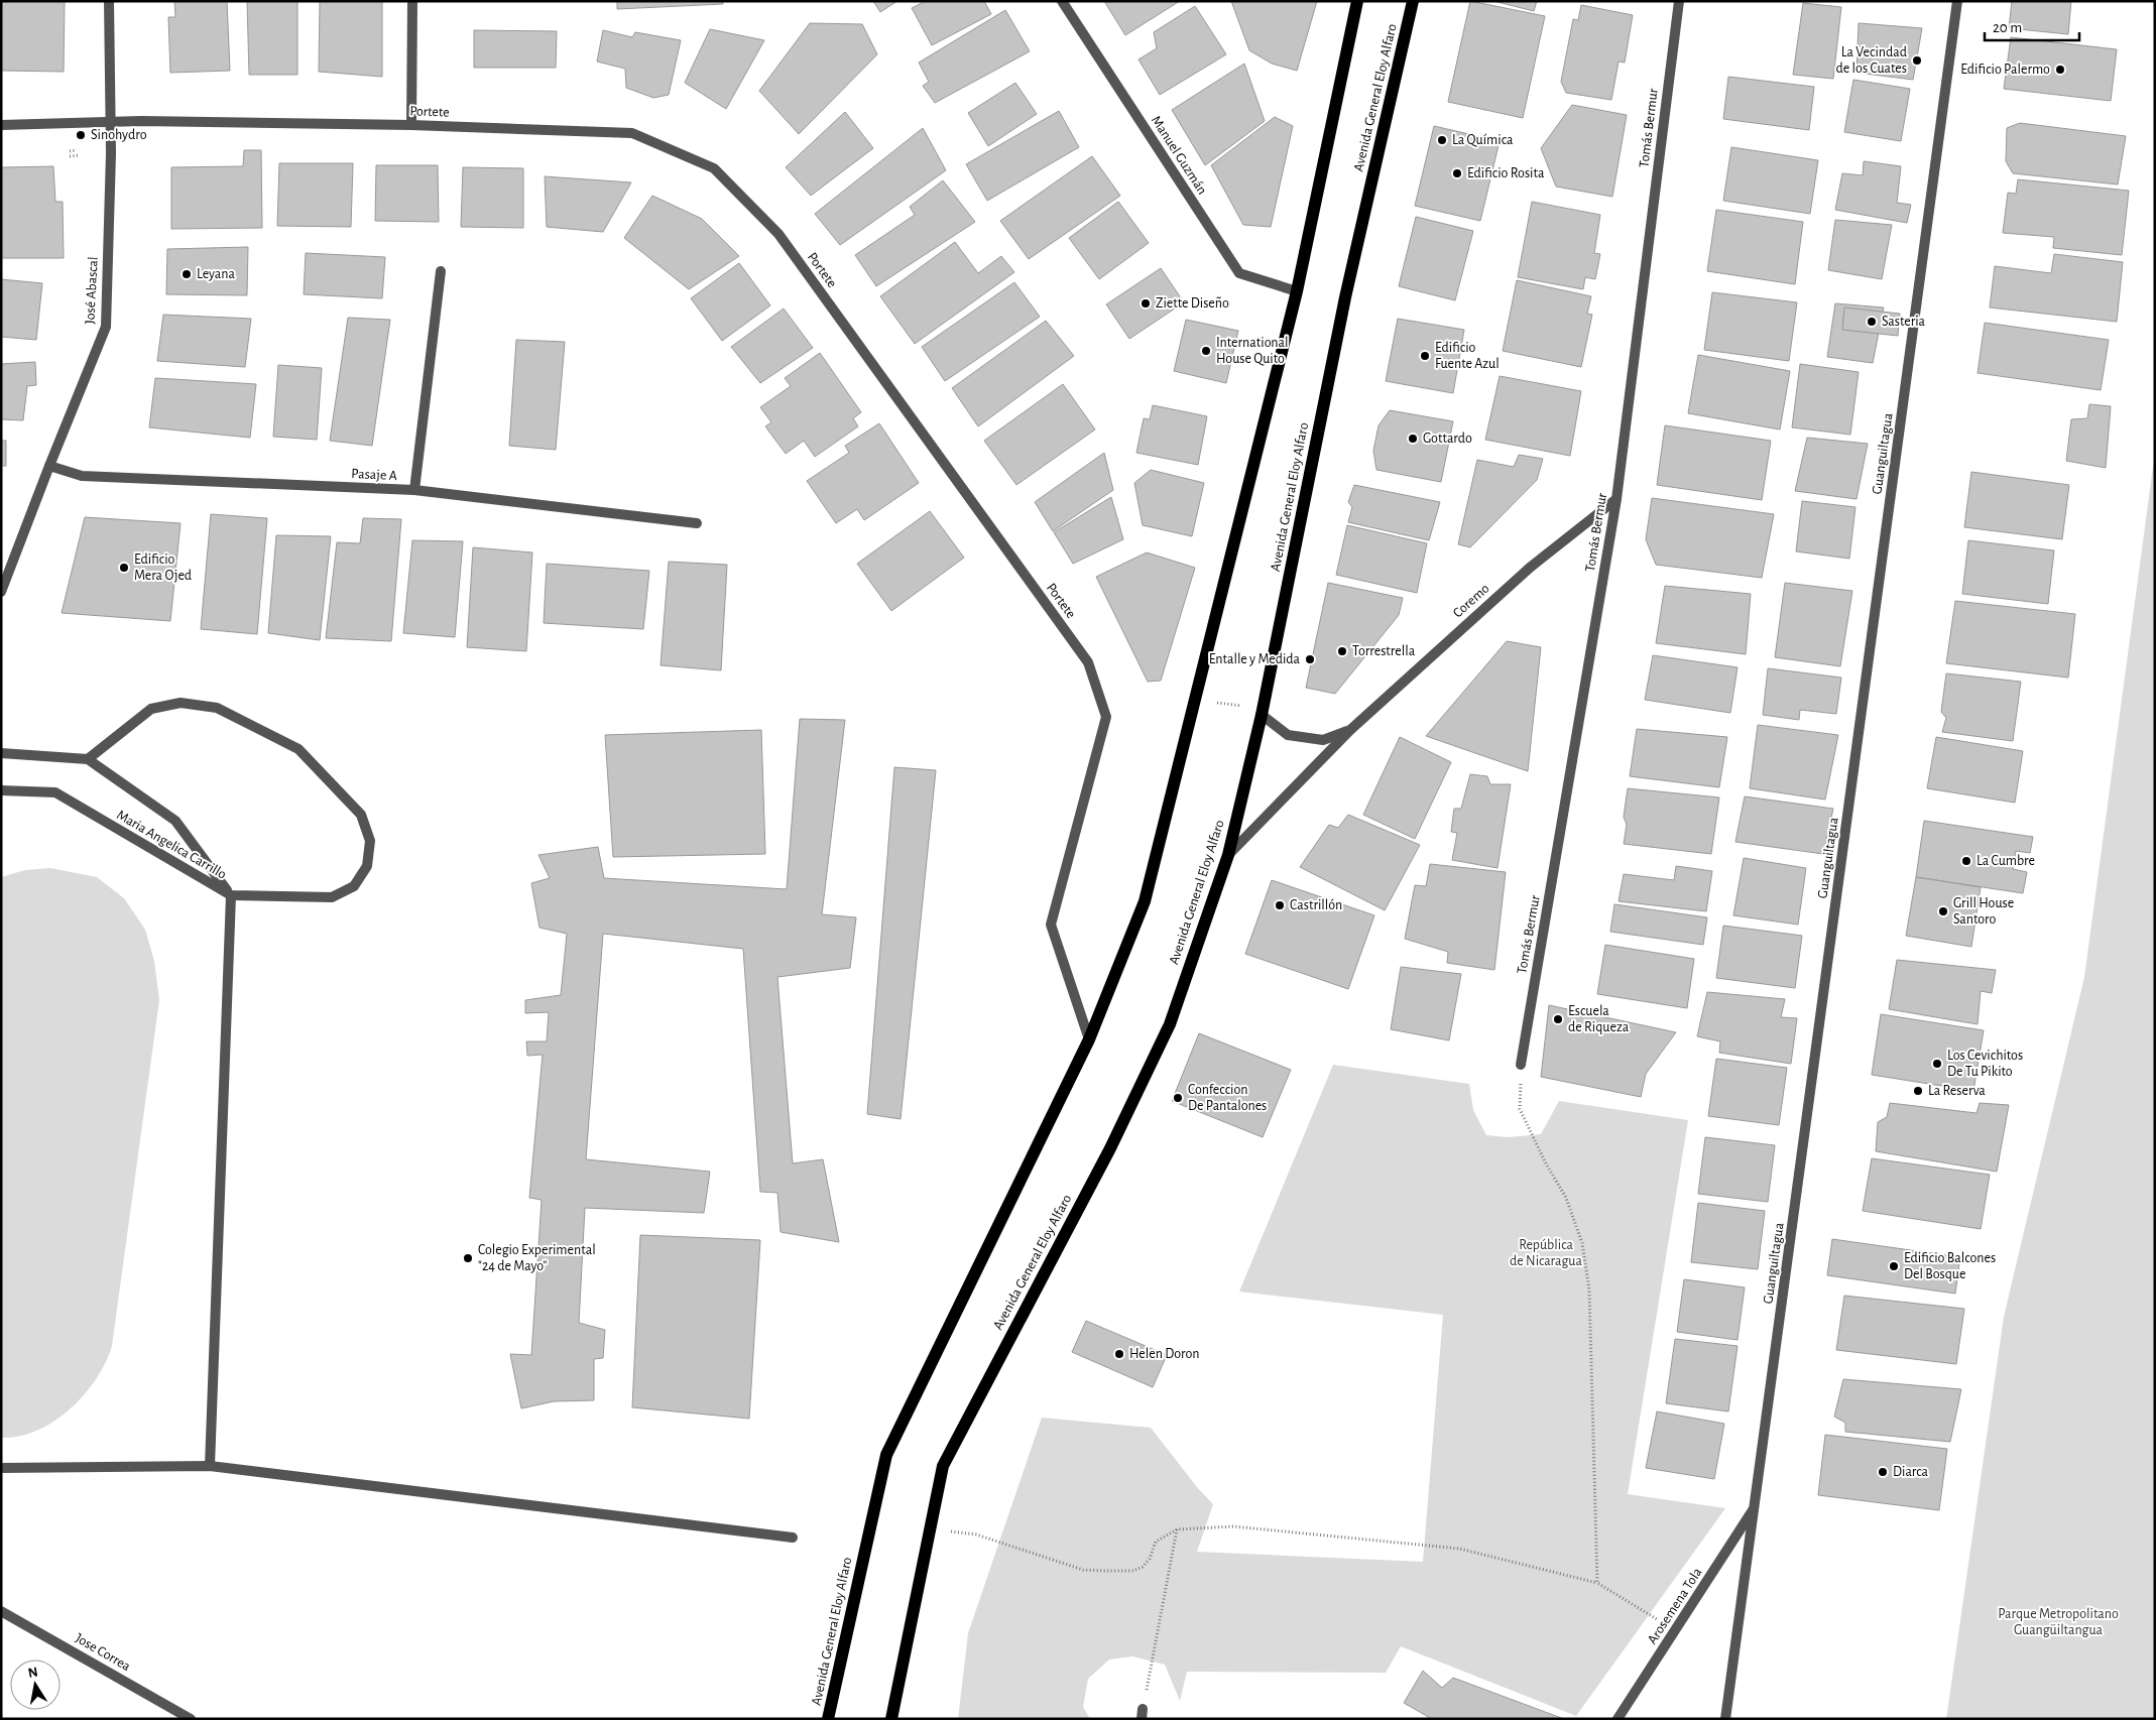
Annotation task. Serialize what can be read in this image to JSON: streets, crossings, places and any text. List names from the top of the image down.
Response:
{
  "streets": {
    "main road": ["Avenida General Eloy Alfaro"],
    "street": [
      "Portete",
      "Tomás Bermur",
      "Manuel Guzmán",
      "José Abascal",
      "Guanguiltagua",
      "Pasaje A",
      "Coremo",
      "Maria Angelica Carrillo",
      "Arosemena Tola",
      "Jose Correa"
    ]
  },
  "crossings": [
    ["Avenida General Eloy Alfaro", "Portete"],
    ["Avenida General Eloy Alfaro", "Manuel Guzmán"],
    ["Avenida General Eloy Alfaro", "Coremo"],
    ["Portete", "José Abascal"],
    ["Tomás Bermur", "Coremo"],
    ["José Abascal", "Pasaje A"],
    ["Guanguiltagua", "Arosemena Tola"]
  ],
  "parks": ["República de Nicaragua", "Parque Metropolitano Guangüiltangua"],
  "places": [
    "La Vecindad de los Cuates",
    "Edificio Palermo",
    "Sinohydro",
    "La Química",
    "Edificio Rosita",
    "Leyana",
    "Ziette Diseño",
    "Sasteria",
    "International House Quito",
    "Edificio Fuente Azul",
    "Gottardo",
    "Edificio Mera Ojed",
    "Torrestrella",
    "Entalle y Medida",
    "La Cumbre",
    "Castrillón",
    "Grill House Santoro",
    "Escuela de Riqueza",
    "Los Cevichitos De Tu Pikito",
    "La Reserva",
    "Confeccion De Pantalones",
    "Colegio Experimental \"24 de Mayo\"",
    "Edificio Balcones Del Bosque",
    "Helen Doron",
    "Diarca"
  ],
  "scale_bar": "20 m",
  "north": "top"
}
